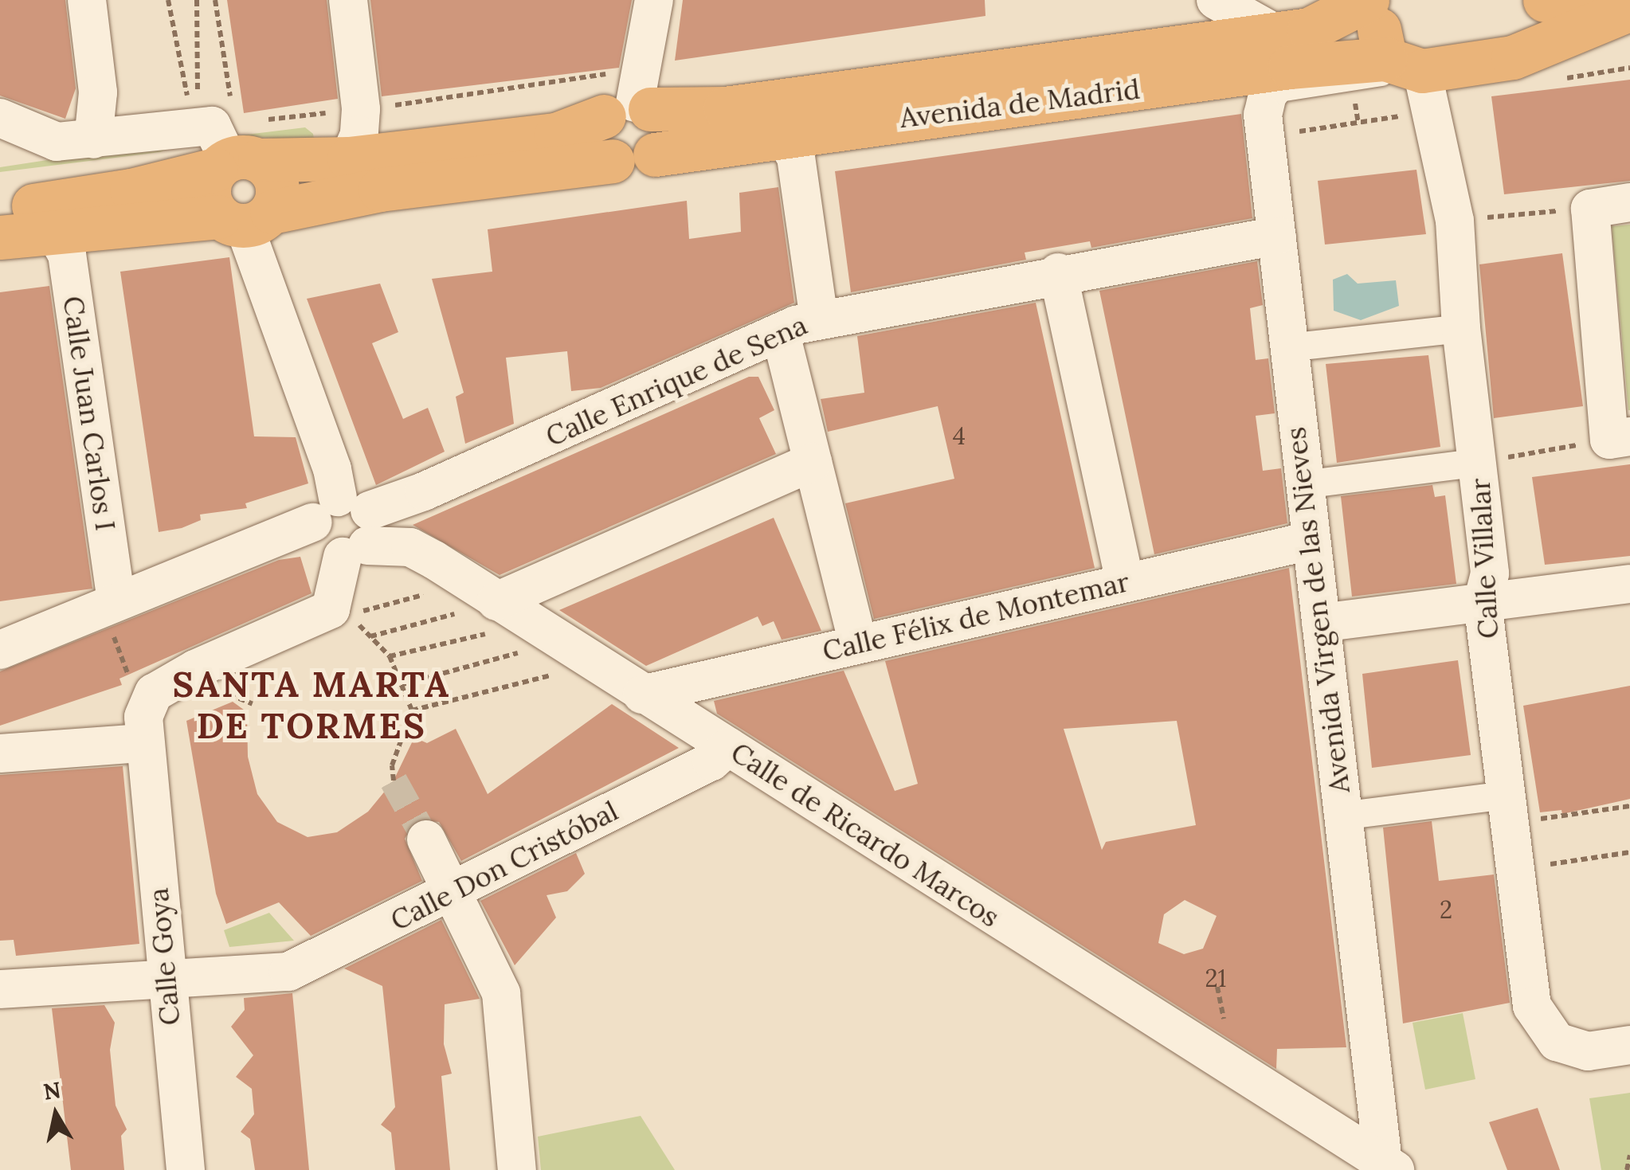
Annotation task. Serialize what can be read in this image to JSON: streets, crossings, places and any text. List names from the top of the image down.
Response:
{
  "streets": {
    "highway": ["Avenida de Madrid"],
    "street": [
      "Calle Enrique de Sena",
      "Calle Juan Carlos I",
      "Calle Villalar",
      "Avenida Virgen de las Nieves",
      "Calle Félix de Montemar",
      "Calle de Ricardo Marcos",
      "Calle Don Cristóbal",
      "Calle Goya"
    ]
  },
  "crossings": [
    ["Avenida de Madrid", "Calle Juan Carlos I"],
    ["Avenida de Madrid", "Calle Villalar"],
    ["Avenida de Madrid", "Avenida Virgen de las Nieves"],
    ["Calle Enrique de Sena", "Calle Juan Carlos I"],
    ["Calle Enrique de Sena", "Avenida Virgen de las Nieves"],
    ["Calle Enrique de Sena", "Calle de Ricardo Marcos"],
    ["Avenida Virgen de las Nieves", "Calle Félix de Montemar"],
    ["Avenida Virgen de las Nieves", "Calle de Ricardo Marcos"],
    ["Calle Félix de Montemar", "Calle de Ricardo Marcos"],
    ["Calle de Ricardo Marcos", "Calle Don Cristóbal"],
    ["Calle Don Cristóbal", "Calle Goya"]
  ],
  "districts": ["SANTA MARTA DE TORMES"],
  "house_numbers": ["4", "2", "21"],
  "north": "top"
}
